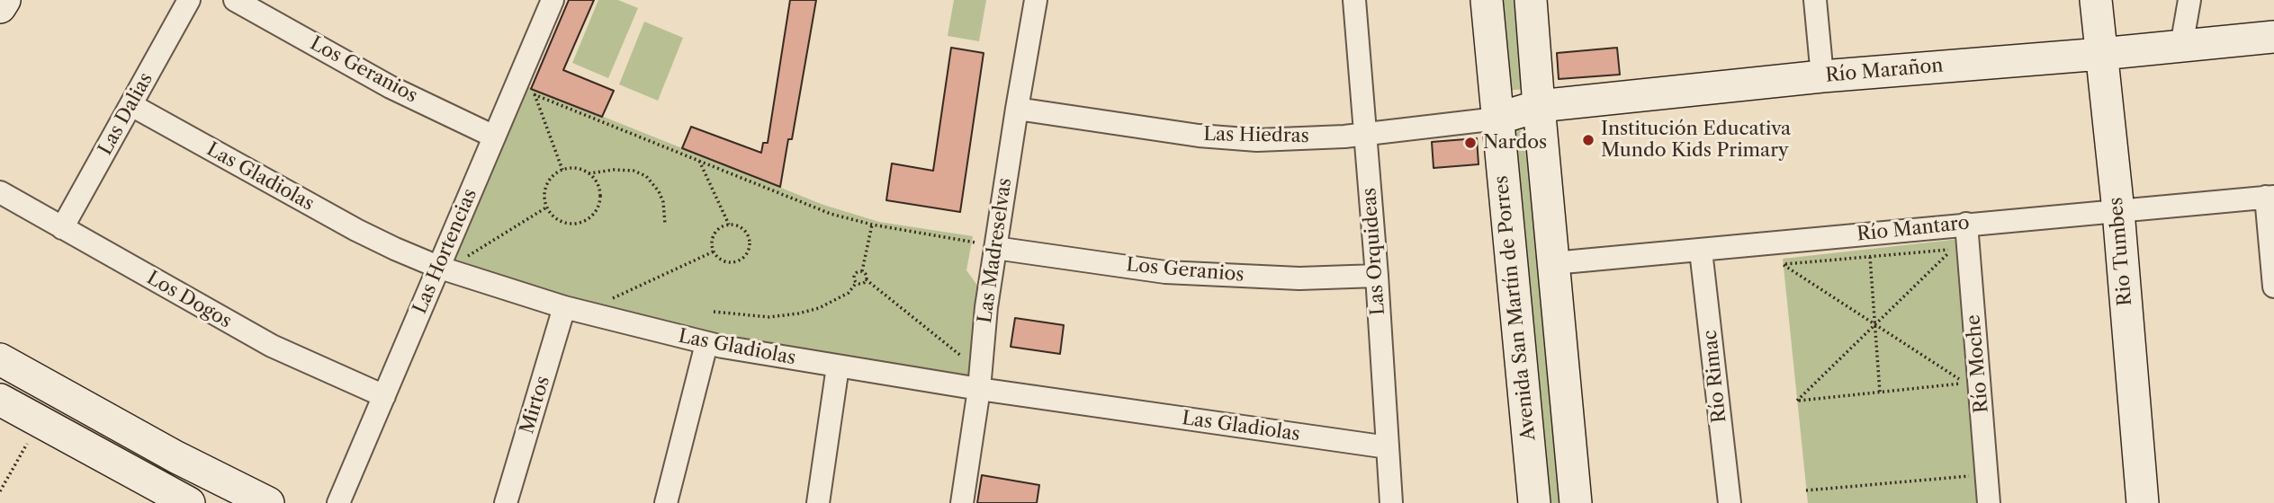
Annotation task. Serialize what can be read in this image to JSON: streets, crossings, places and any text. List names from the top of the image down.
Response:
{
  "streets": {
    "main road": ["Río Marañon", "Rio Tumbes", "Avenida San Martín de Porres"],
    "street": [
      "Los Geranios",
      "Las Dalias",
      "Las Hiedras",
      "Las Gladiolas",
      "Río Mantaro",
      "Las Madreselvas",
      "Las Hortencias",
      "Las Orquideas",
      "Los Dogos",
      "Río Moche",
      "Río Rimac",
      "Mirtos"
    ]
  },
  "crossings": [
    ["Los Geranios", "Las Madreselvas"],
    ["Los Geranios", "Las Hortencias"],
    ["Los Geranios", "Las Orquideas"],
    ["Río Marañon", "Las Hiedras"],
    ["Río Marañon", "Rio Tumbes"],
    ["Río Marañon", "Avenida San Martín de Porres"],
    ["Las Dalias", "Las Gladiolas"],
    ["Las Dalias", "Los Dogos"],
    ["Las Hiedras", "Las Madreselvas"],
    ["Las Hiedras", "Las Orquideas"],
    ["Las Hiedras", "Avenida San Martín de Porres"],
    ["Las Gladiolas", "Las Madreselvas"],
    ["Las Gladiolas", "Las Hortencias"],
    ["Las Gladiolas", "Las Orquideas"],
    ["Las Gladiolas", "Mirtos"],
    ["Río Mantaro", "Rio Tumbes"],
    ["Río Mantaro", "Río Moche"],
    ["Río Mantaro", "Río Rimac"],
    ["Las Hortencias", "Los Dogos"]
  ],
  "places": ["Institución Educativa Mundo Kids Primary", "Nardos"]
}
